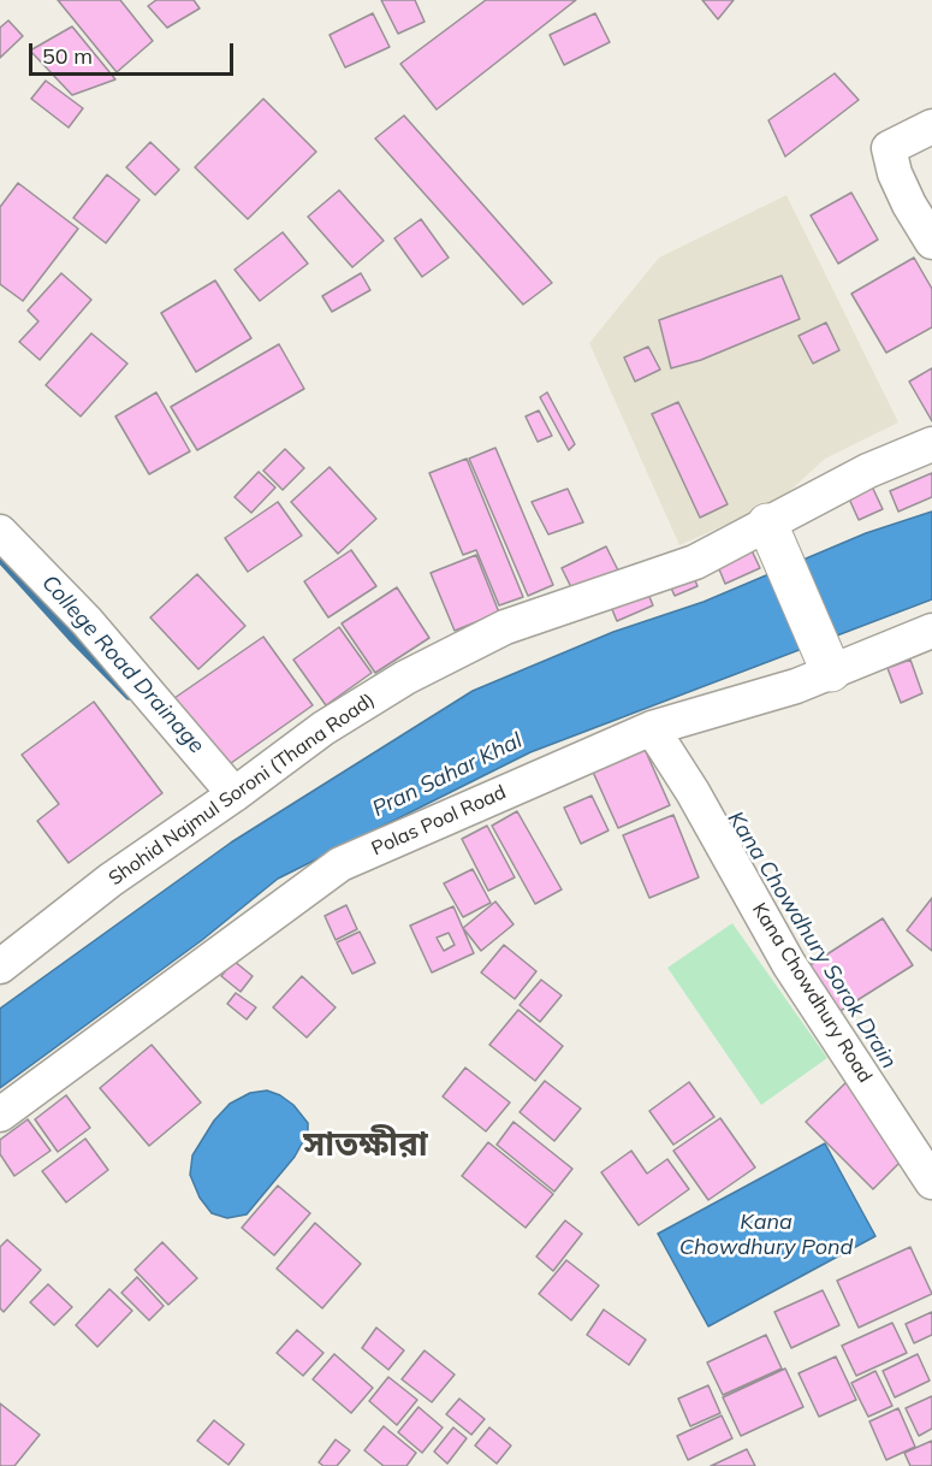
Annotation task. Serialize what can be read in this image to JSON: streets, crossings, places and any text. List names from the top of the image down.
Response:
{
  "streets": {
    "street": ["Shohid Najmul Soroni (Thana Road)", "Polas Pool Road", "Kana Chowdhury Road"]
  },
  "crossings": [
    ["Polas Pool Road", "Kana Chowdhury Road"]
  ],
  "districts": ["সাতক্ষীরা"],
  "water": [
    "College Road Drainage",
    "Pran Sahar Khal",
    "Kana Chowdhury Sorok Drain",
    "Kana Chowdhury Pond"
  ],
  "scale_bar": "50 m"
}
